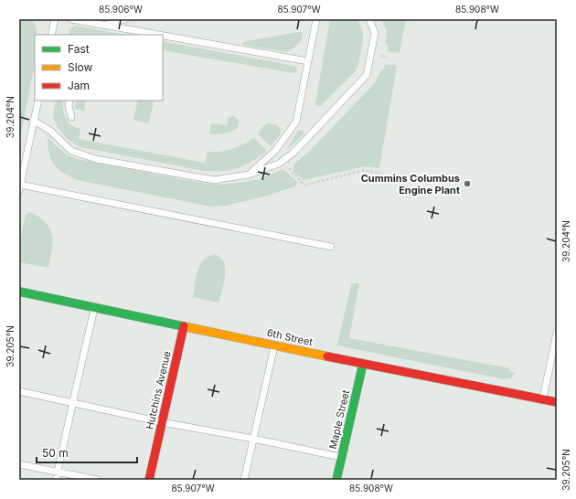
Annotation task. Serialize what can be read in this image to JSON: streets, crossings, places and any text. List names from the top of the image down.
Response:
{
  "streets": {
    "street": ["6th Street", "Hutchins Avenue", "Maple Street"]
  },
  "crossings": [
    ["6th Street", "Hutchins Avenue"],
    ["6th Street", "Maple Street"]
  ],
  "places": ["Cummins Columbus Engine Plant"],
  "legend": ["Fast", "Slow", "Jam"],
  "scale_bar": "50 m",
  "coordinates": [
    "85.906°W",
    "85.907°W",
    "85.908°W",
    "39.204°N",
    "39.205°N"
  ]
}
